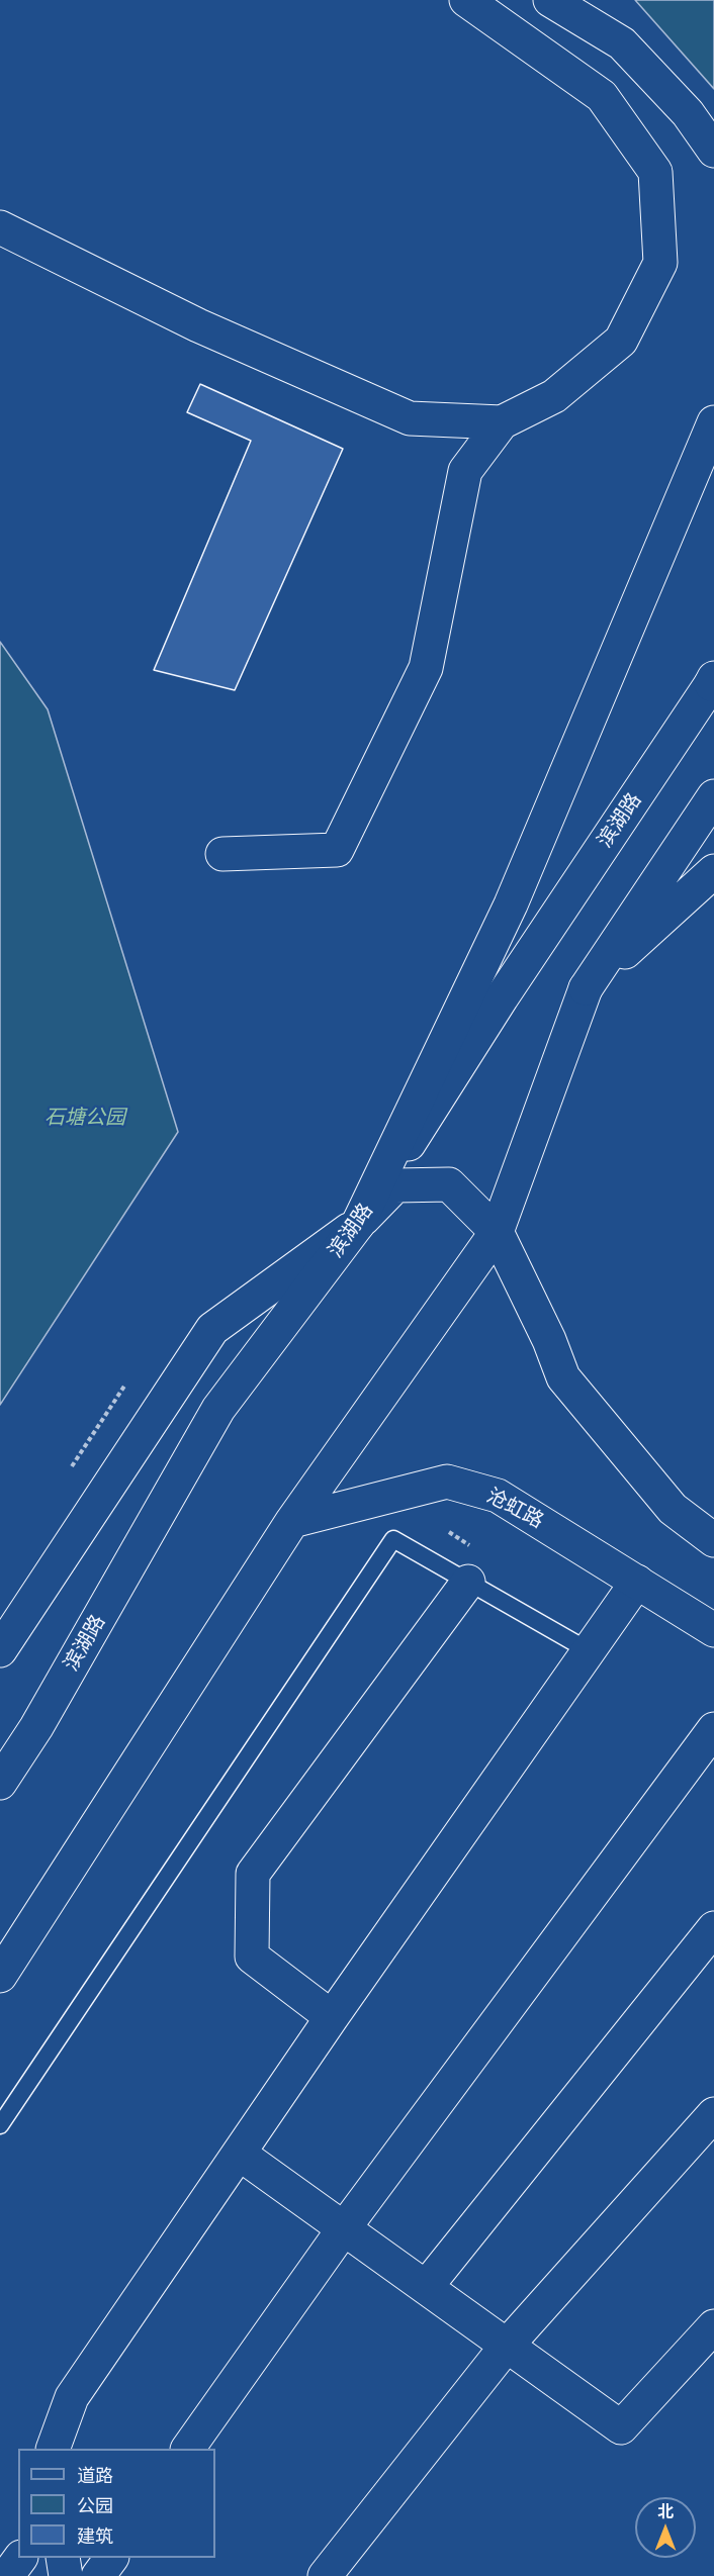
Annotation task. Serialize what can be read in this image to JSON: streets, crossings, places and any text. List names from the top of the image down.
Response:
{
  "streets": {
    "main road": ["滨湖路", "沧虹路"]
  },
  "parks": ["石塘公园"],
  "legend": ["道路", "公园", "建筑"],
  "north": "top"
}
